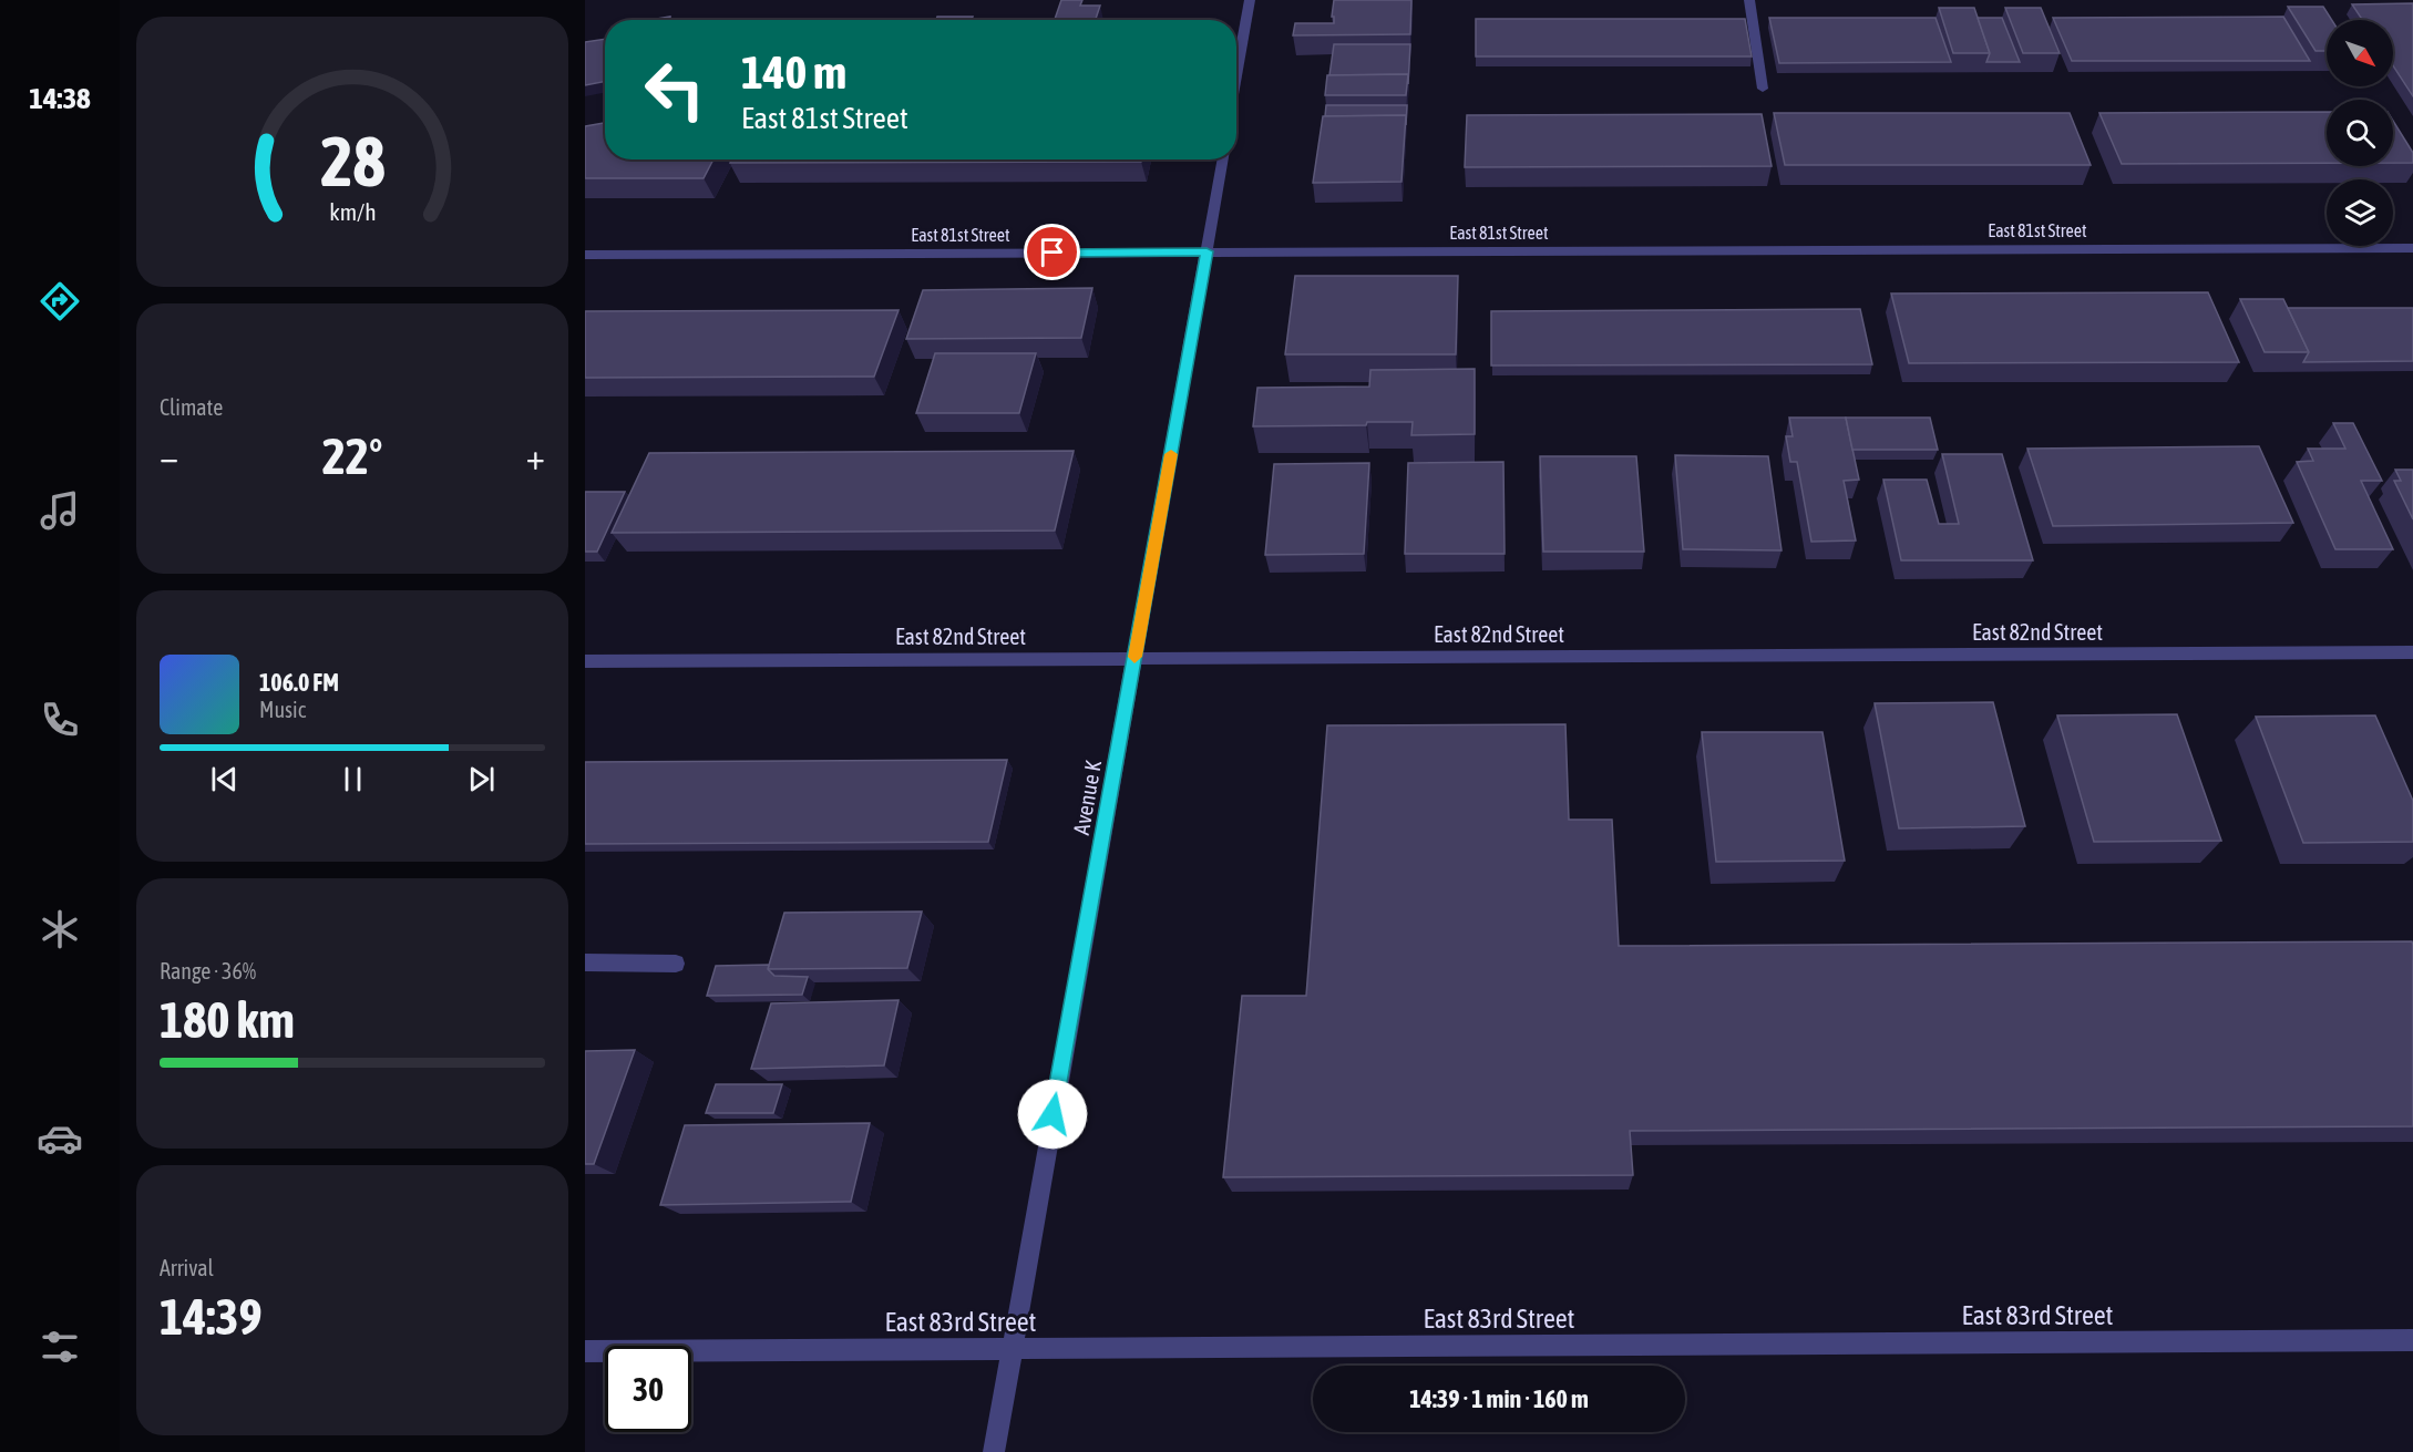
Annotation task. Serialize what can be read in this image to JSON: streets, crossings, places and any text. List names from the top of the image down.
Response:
{
  "streets": {
    "street": [
      "East 81st Street",
      "East 82nd Street",
      "Avenue K",
      "East 83rd Street"
    ]
  },
  "crossings": [
    ["East 81st Street", "Avenue K"],
    ["East 82nd Street", "Avenue K"],
    ["Avenue K", "East 83rd Street"]
  ],
  "north": "bottom right",
  "page": {
    "tabs": "14:38",
    "turn": ["140 m", "East 81st Street"],
    "tile": [
      "Climate",
      ["Range · 36%", "180 km"],
      ["Arrival", "14:39"]
    ],
    "heat": ["−", "22°", "+"],
    "song": ["106.0 FM", "Music"],
    "limit": "30",
    "trip": "14:39 · 1 min · 160 m",
    "gauge": ["28", "km/h"]
  }
}
